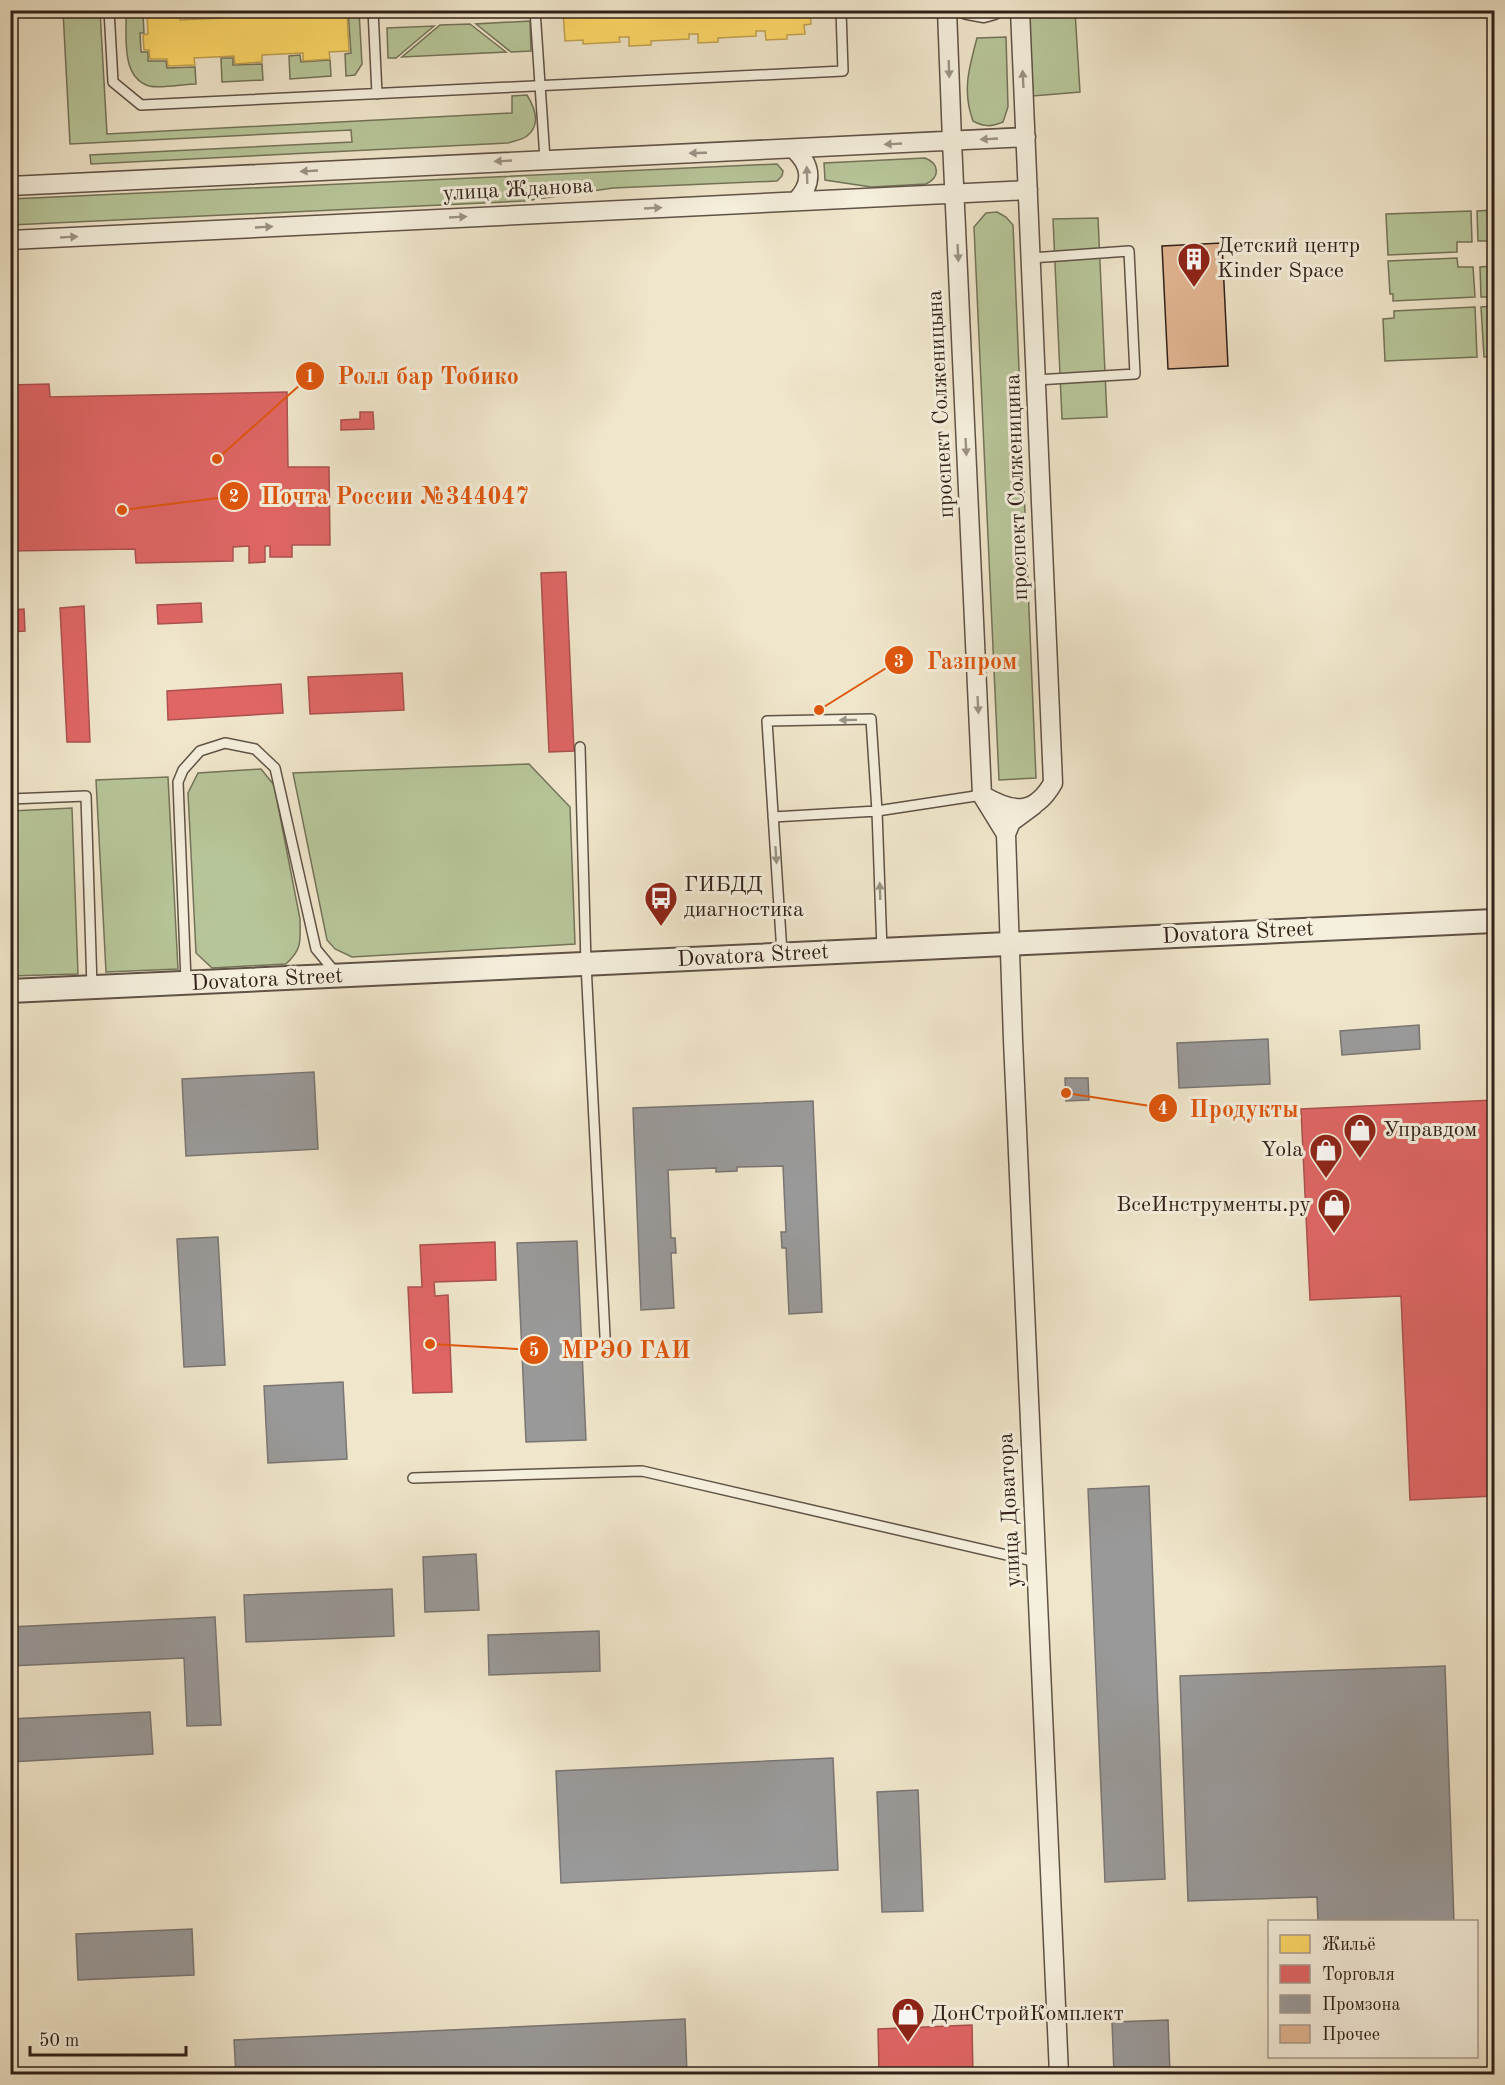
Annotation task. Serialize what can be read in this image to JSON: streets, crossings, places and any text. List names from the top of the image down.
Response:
{
  "streets": {
    "street": [
      "улица Жданова",
      "проспект Солженицына",
      "проспект Солженицина",
      "Dovatora Street",
      "улица Доватора"
    ]
  },
  "crossings": [
    ["улица Жданова", "проспект Солженицына"],
    ["улица Жданова", "проспект Солженицина"],
    ["Dovatora Street", "улица Доватора"]
  ],
  "one_way": ["проспект Солженицына"],
  "places": {
    "building": ["Детский центр Kinder Space"],
    "other": [
      "Ролл бар Тобико",
      "Почта России №344047",
      "Газпром",
      "Продукты",
      "МРЭО ГАИ"
    ],
    "bus stop": ["ГИБДД диагностика"],
    "shop": [
      "Управдом",
      "Yola",
      "ВсеИнструменты.ру",
      "ДонСтройКомплект"
    ]
  },
  "legend": [
    "Жильё",
    "Торговля",
    "Промзона",
    "Прочее"
  ],
  "scale_bar": "50 m"
}
